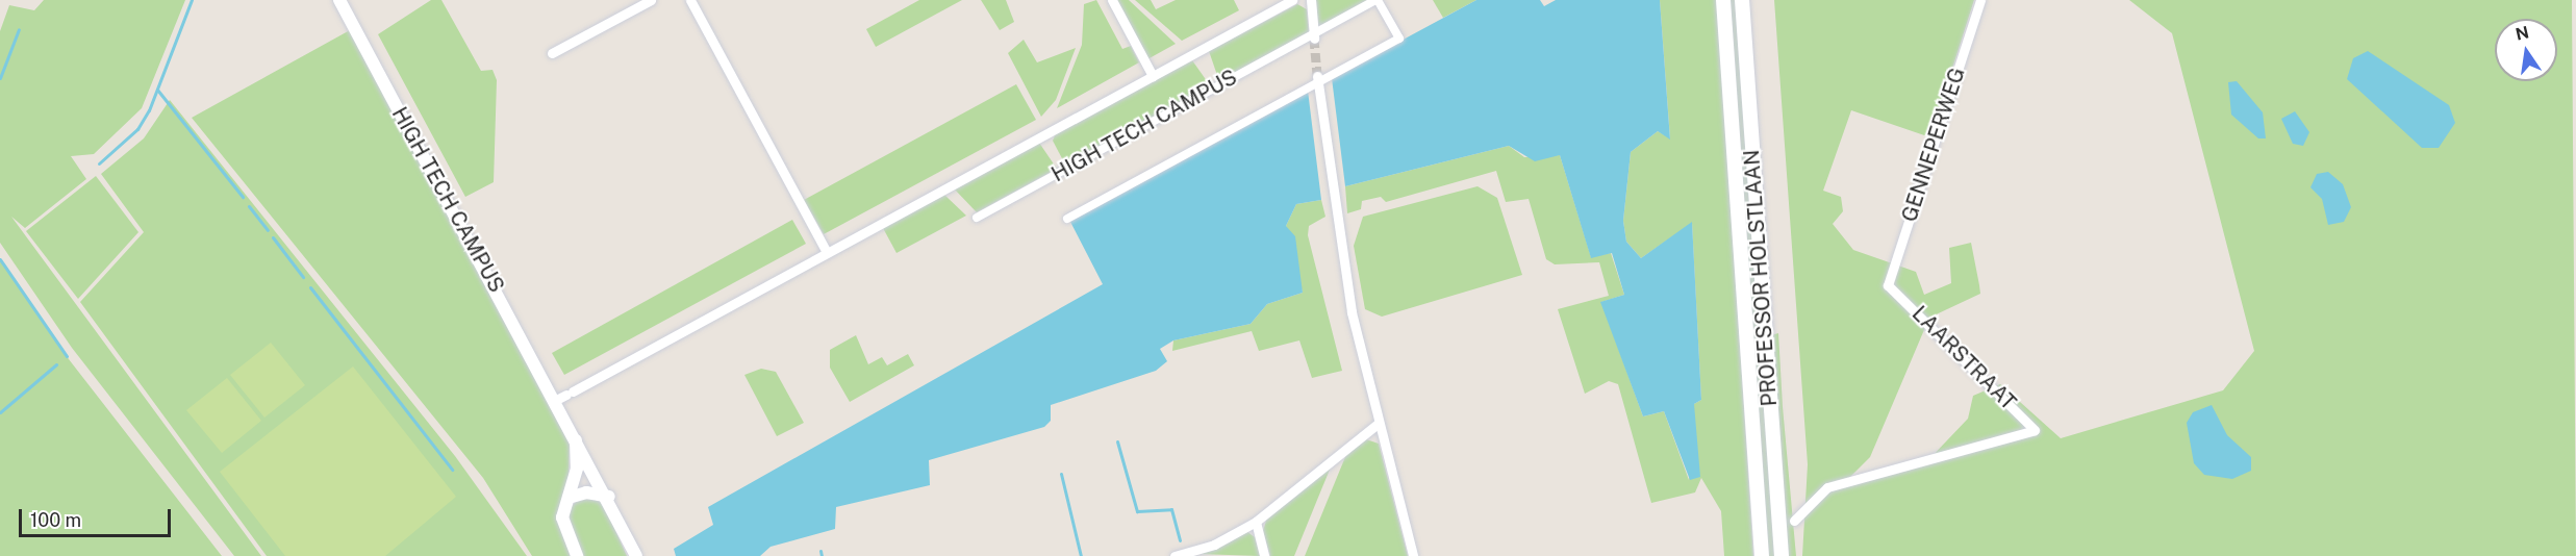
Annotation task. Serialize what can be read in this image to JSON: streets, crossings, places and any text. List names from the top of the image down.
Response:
{
  "streets": {
    "main road": ["PROFESSOR HOLSTLAAN"],
    "street": ["HIGH TECH CAMPUS", "GENNEPERWEG", "LAARSTRAAT"]
  },
  "crossings": [
    ["GENNEPERWEG", "LAARSTRAAT"]
  ],
  "scale_bar": "100 m",
  "north": "top"
}
